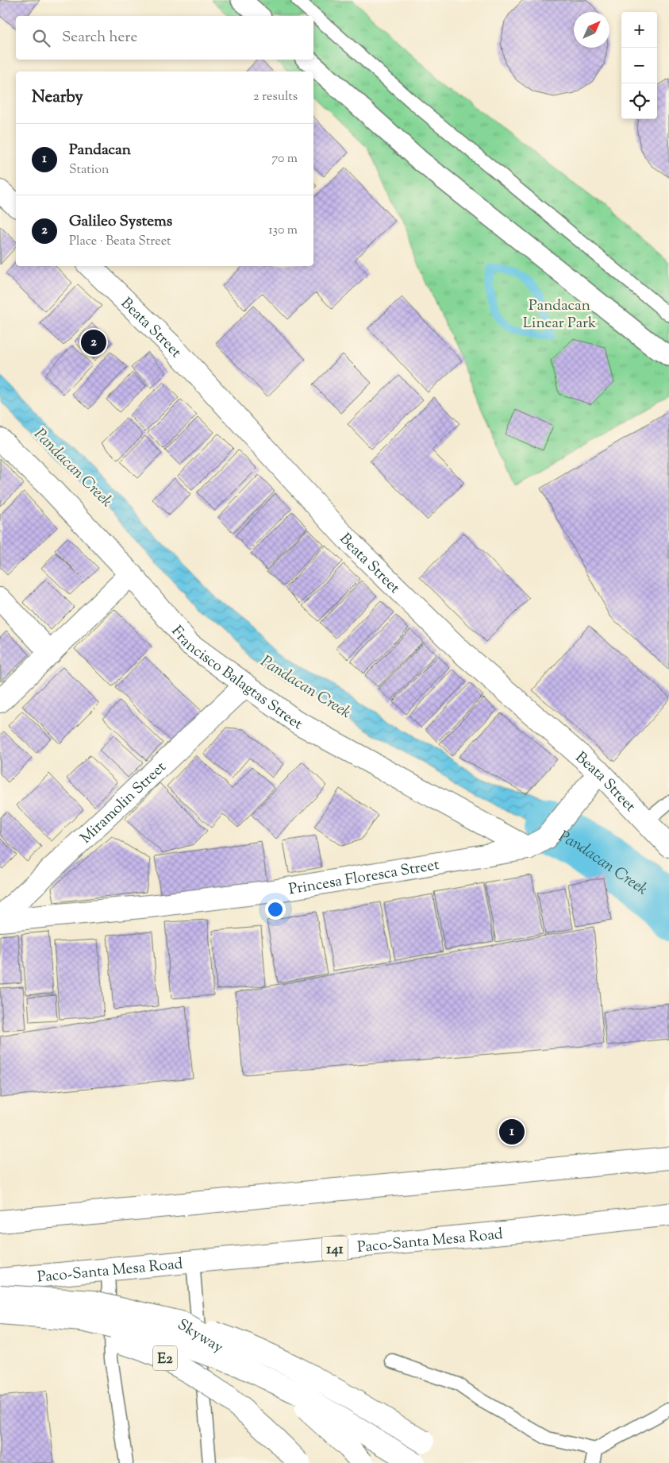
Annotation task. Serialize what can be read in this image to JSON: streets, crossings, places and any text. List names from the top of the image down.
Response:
{
  "streets": {
    "main road": [
      "Beata Street",
      "Francisco Balagtas Street",
      "Miramolin Street",
      "Princesa Floresca Street",
      "Paco-Santa Mesa Road",
      "141",
      "Skyway",
      "E2"
    ]
  },
  "crossings": [
    ["Francisco Balagtas Street", "Miramolin Street"],
    ["Francisco Balagtas Street", "Princesa Floresca Street"],
    ["Miramolin Street", "Princesa Floresca Street"]
  ],
  "water": ["Pandacan Creek"],
  "parks": ["Pandacan Linear Park"],
  "north": "top right",
  "page": {
    "map_buttons": ["+", "−"],
    "search": "Search here",
    "heading": ["Nearby", "2 results"],
    "list": [
      {
        "mark": "1",
        "name": "Pandacan",
        "note": "Station",
        "value": "70 m"
      },
      {
        "mark": "2",
        "name": "Galileo Systems",
        "note": "Place · Beata Street",
        "value": "130 m"
      }
    ],
    "pins": ["2", "1"]
  }
}
